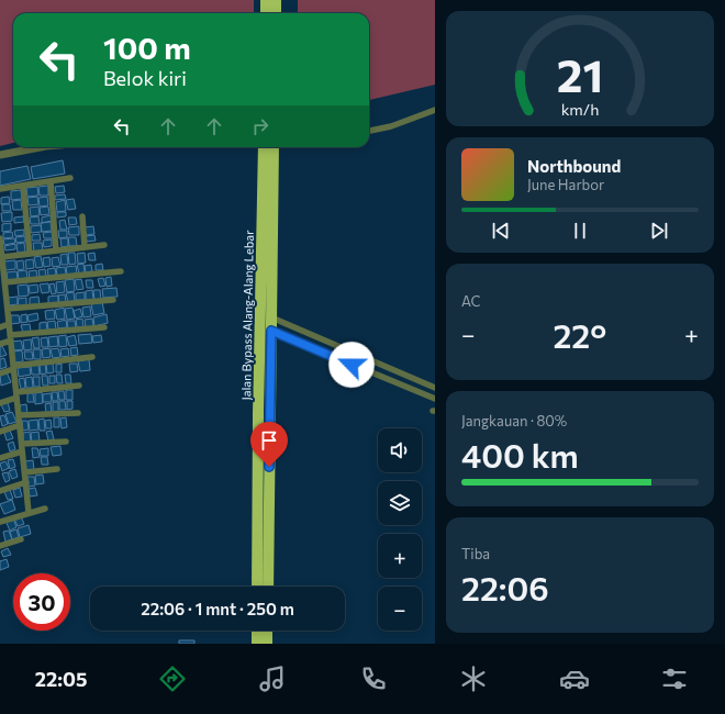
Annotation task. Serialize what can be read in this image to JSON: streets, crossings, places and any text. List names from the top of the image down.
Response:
{
  "streets": {
    "highway": ["Jalan Bypass Alang-Alang Lebar"]
  },
  "page": {
    "turn": ["100 m", "Belok kiri"],
    "song": ["Northbound", "June Harbor"],
    "tile": [
      "AC",
      ["Jangkauan · 80%", "400 km"],
      ["Tiba", "22:06"]
    ],
    "heat": ["−", "22°", "+"],
    "map_buttons": ["+", "−"],
    "limit": "30",
    "trip": "22:06 · 1 mnt · 250 m",
    "tabs": "22:05",
    "gauge": ["21", "km/h"]
  }
}
